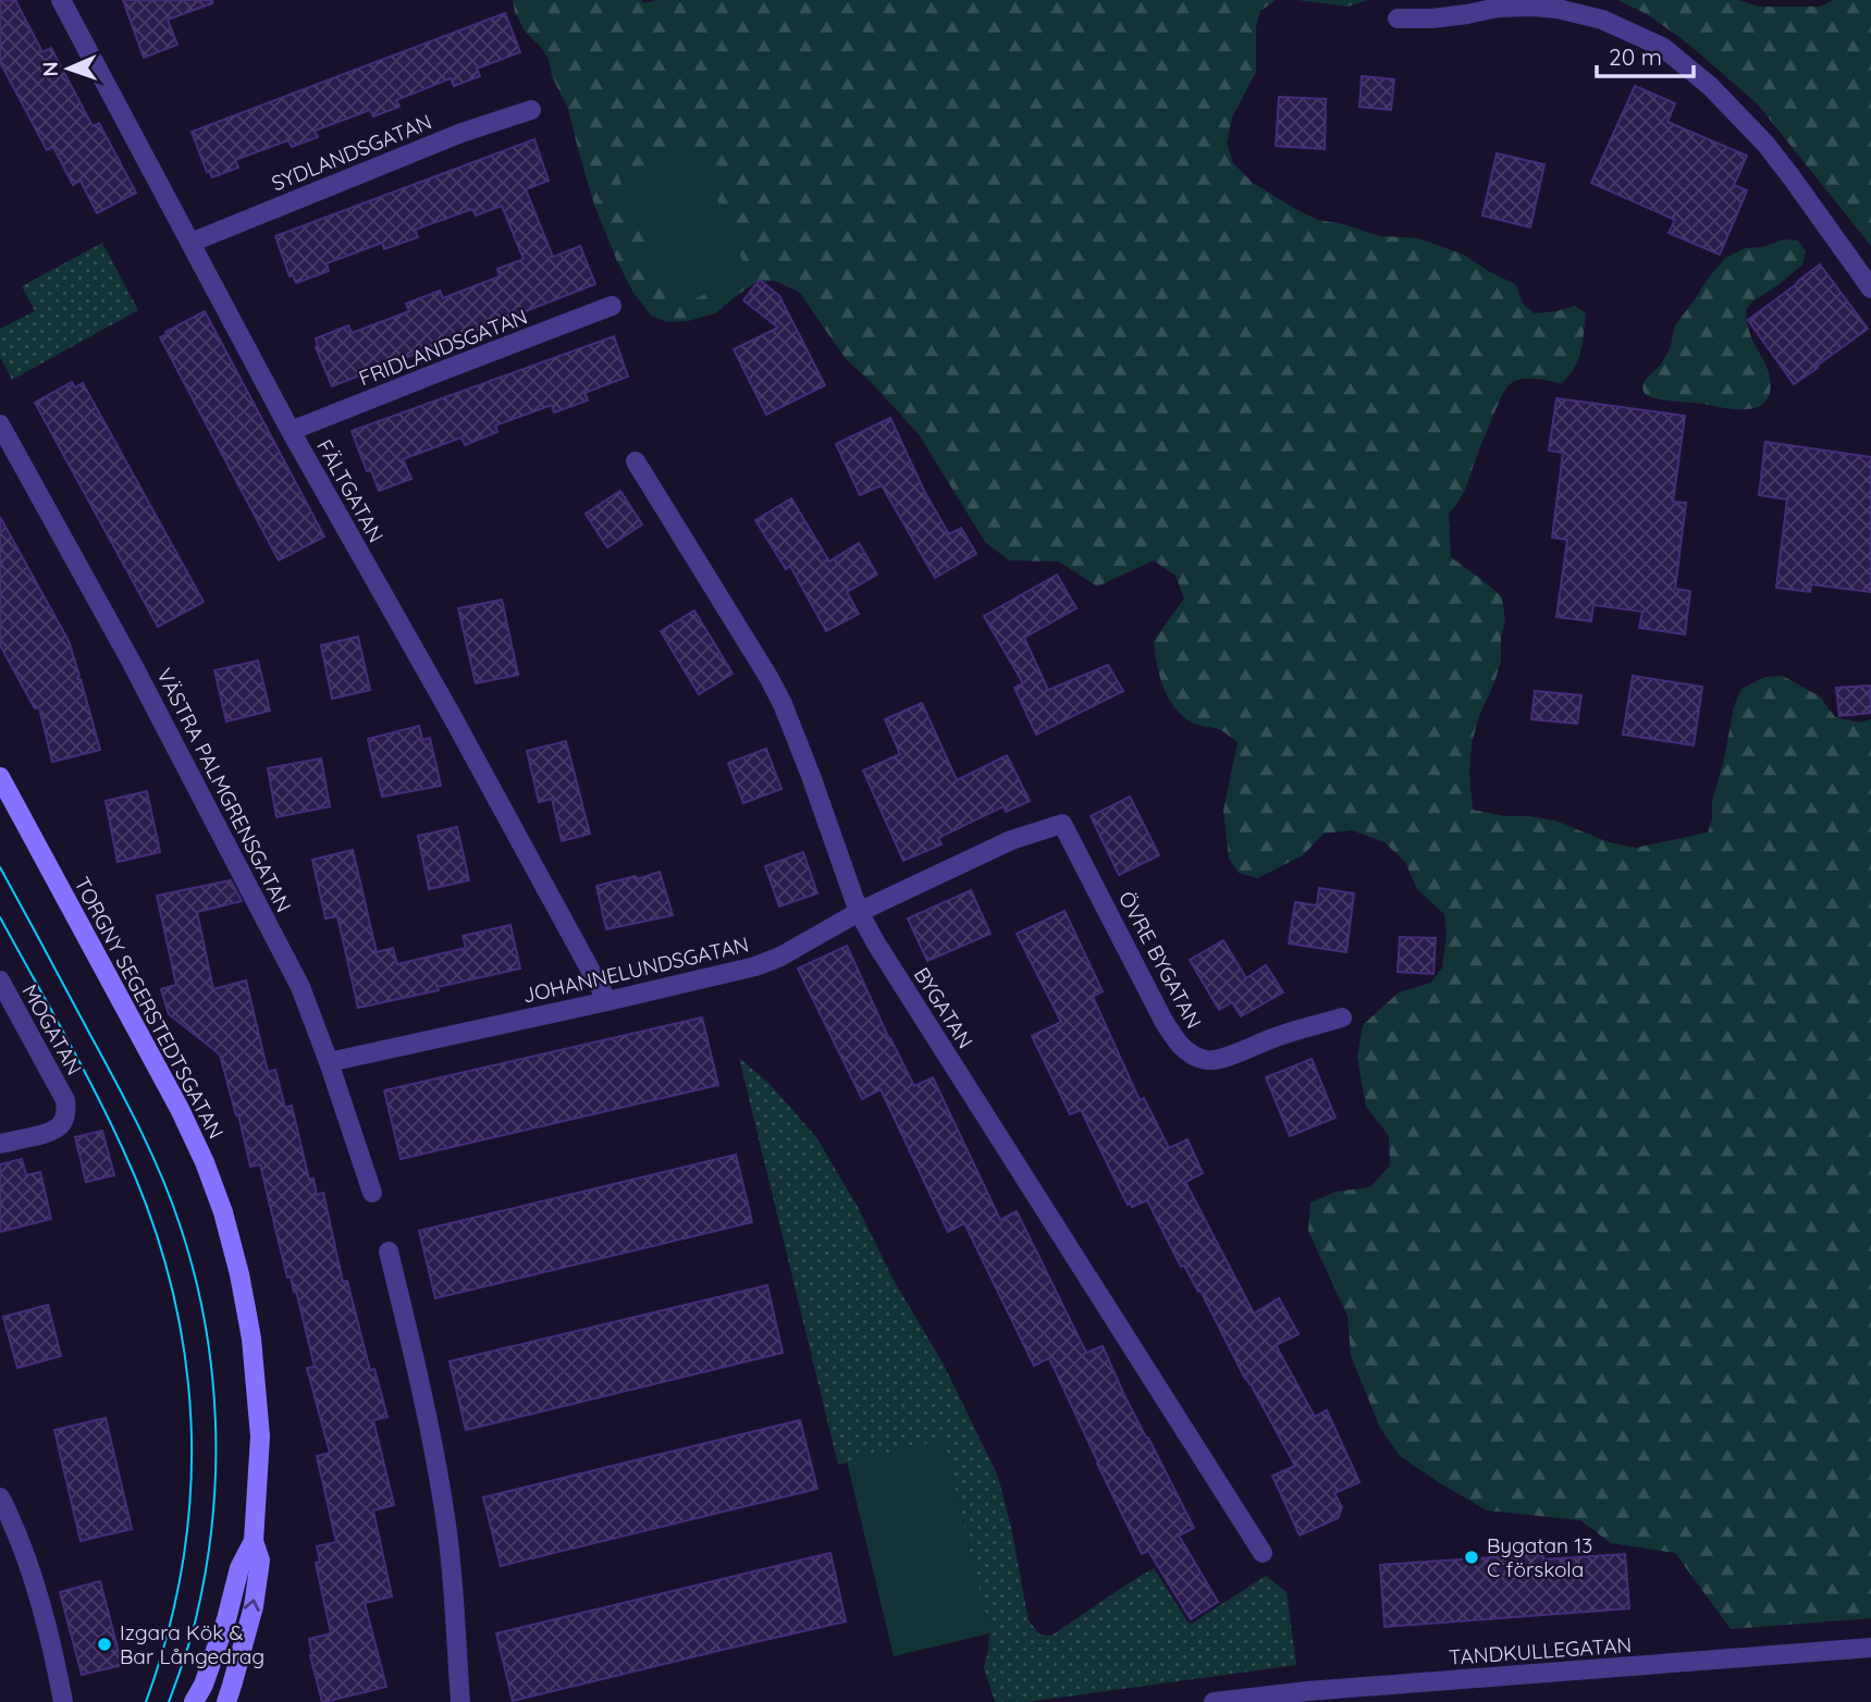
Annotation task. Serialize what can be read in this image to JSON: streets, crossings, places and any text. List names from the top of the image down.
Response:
{
  "streets": {
    "street": [
      "SYDLANDSGATAN",
      "FRIDLANDSGATAN",
      "FÄLTGATAN",
      "VÄSTRA PALMGRENSGATAN",
      "ÖVRE BYGATAN",
      "JOHANNELUNDSGATAN",
      "TORGNY SEGERSTEDTSGATAN",
      "BYGATAN",
      "MOGATAN",
      "TANDKULLEGATAN"
    ]
  },
  "crossings": [
    ["SYDLANDSGATAN", "FÄLTGATAN"],
    ["FRIDLANDSGATAN", "FÄLTGATAN"],
    ["FÄLTGATAN", "JOHANNELUNDSGATAN"],
    ["VÄSTRA PALMGRENSGATAN", "JOHANNELUNDSGATAN"],
    ["ÖVRE BYGATAN", "JOHANNELUNDSGATAN"],
    ["JOHANNELUNDSGATAN", "BYGATAN"]
  ],
  "places": ["Bygatan 13 C förskola", "Izgara Kök & Bar Långedrag"],
  "scale_bar": "20 m",
  "north": "left"
}
